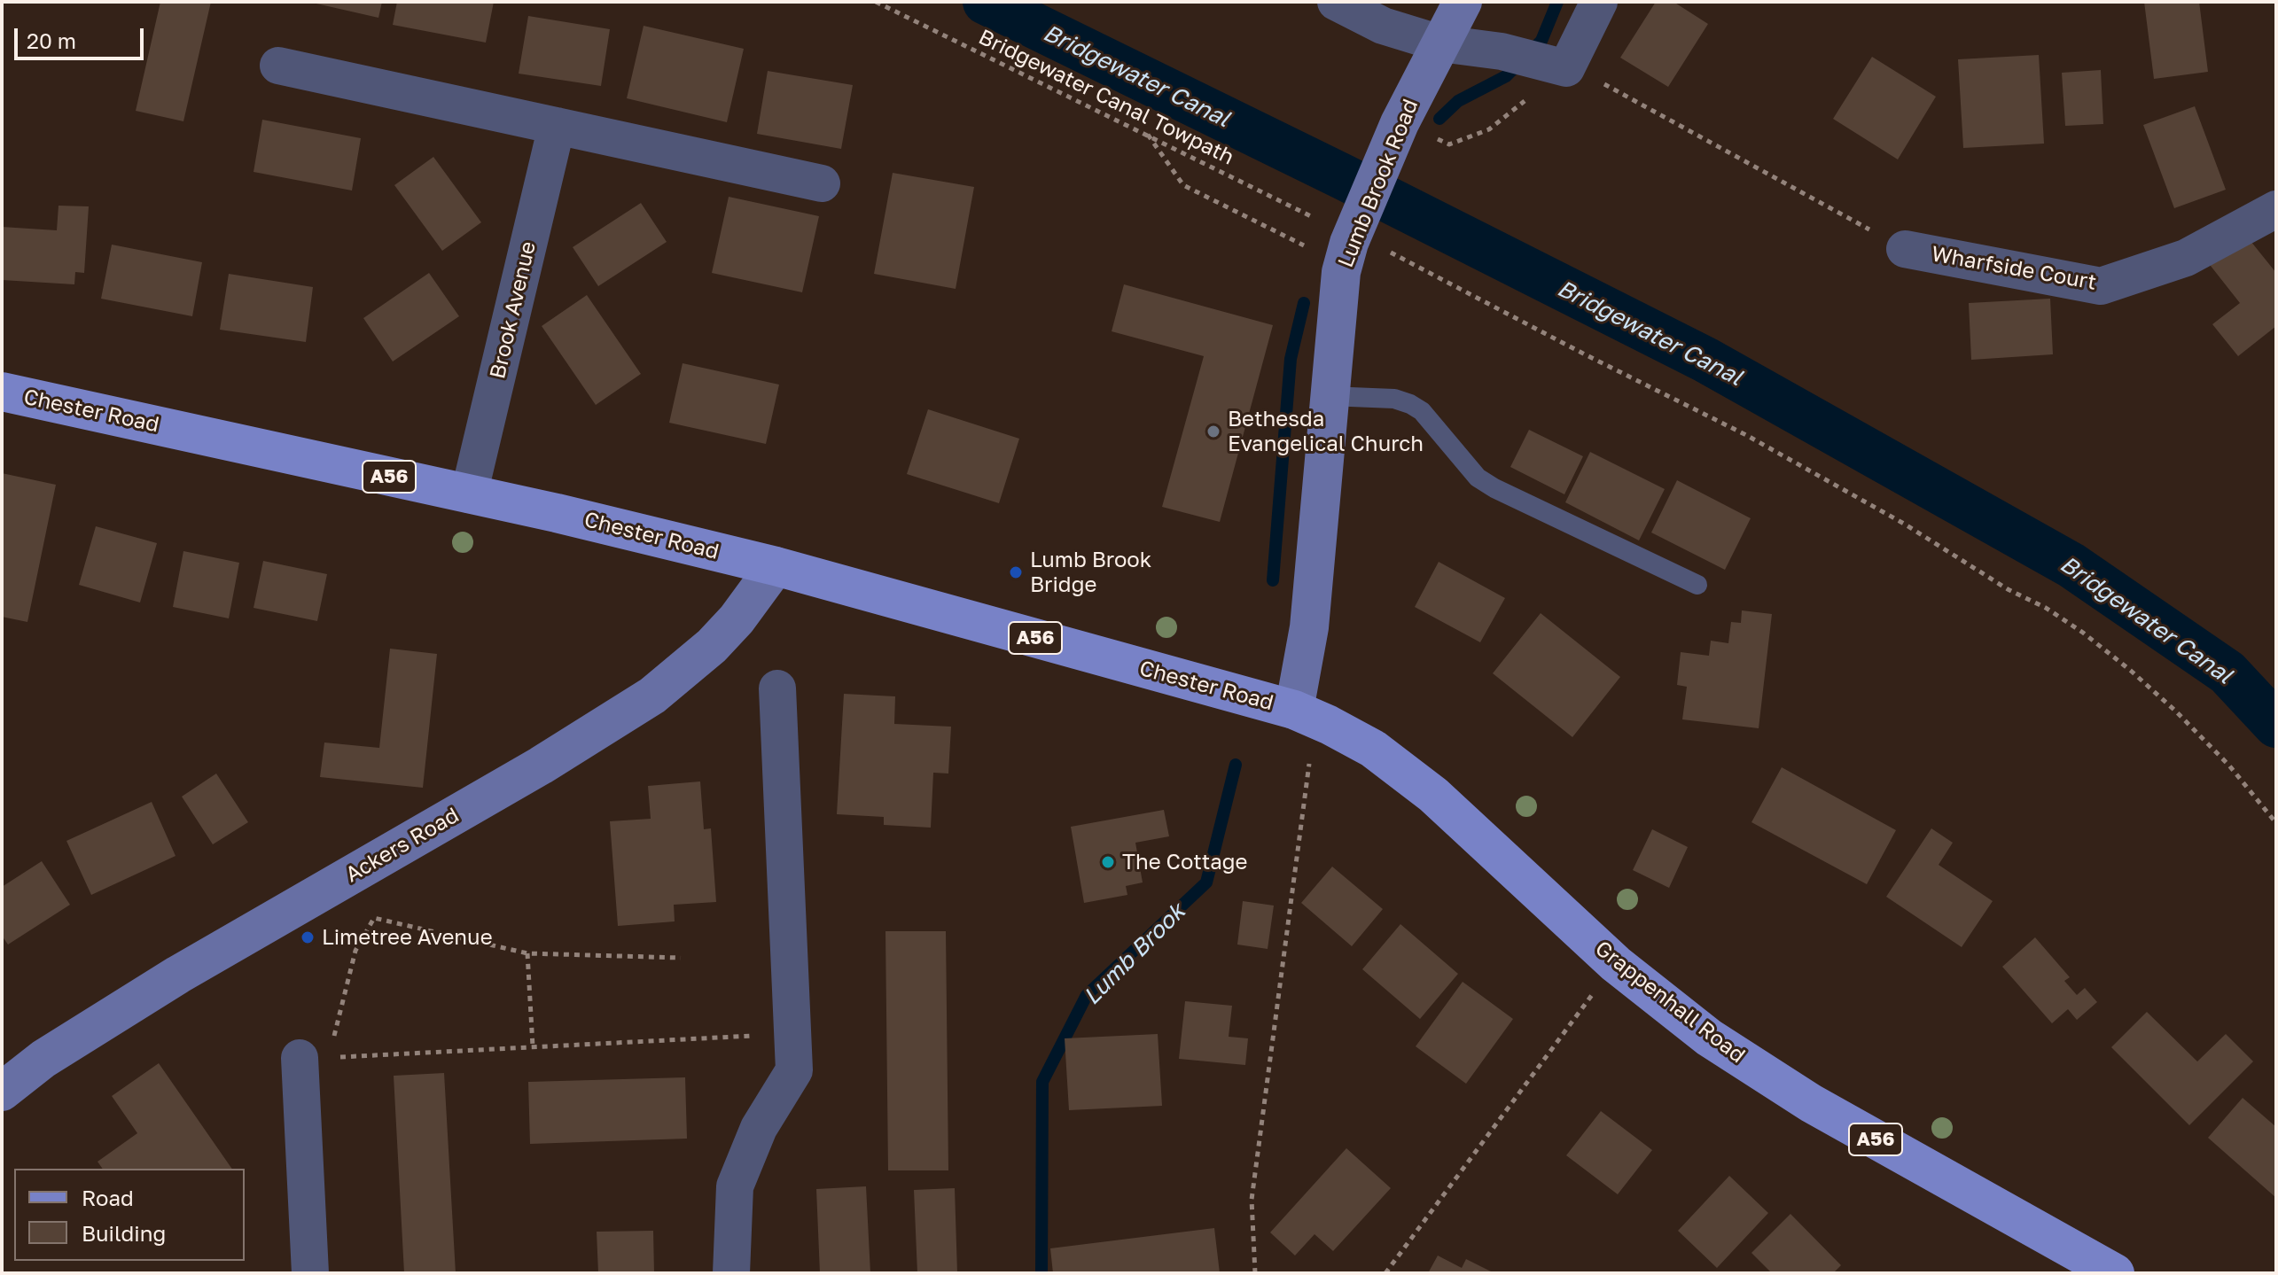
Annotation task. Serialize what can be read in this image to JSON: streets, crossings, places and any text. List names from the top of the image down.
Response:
{
  "streets": {
    "main road": ["Chester Road", "A56", "Grappenhall Road"],
    "street": [
      "Lumb Brook Road",
      "Wharfside Court",
      "Brook Avenue",
      "Ackers Road"
    ],
    "path": ["Bridgewater Canal Towpath"]
  },
  "crossings": [
    ["Lumb Brook Road", "Chester Road"],
    ["Lumb Brook Road", "Grappenhall Road"],
    ["Brook Avenue", "Chester Road"],
    ["Chester Road", "Ackers Road"],
    ["Chester Road", "Grappenhall Road"]
  ],
  "water": ["Bridgewater Canal", "Lumb Brook"],
  "places": [
    "Bethesda Evangelical Church",
    "Lumb Brook Bridge",
    "The Cottage",
    "Limetree Avenue"
  ],
  "legend": ["Road", "Building"],
  "scale_bar": "20 m"
}
